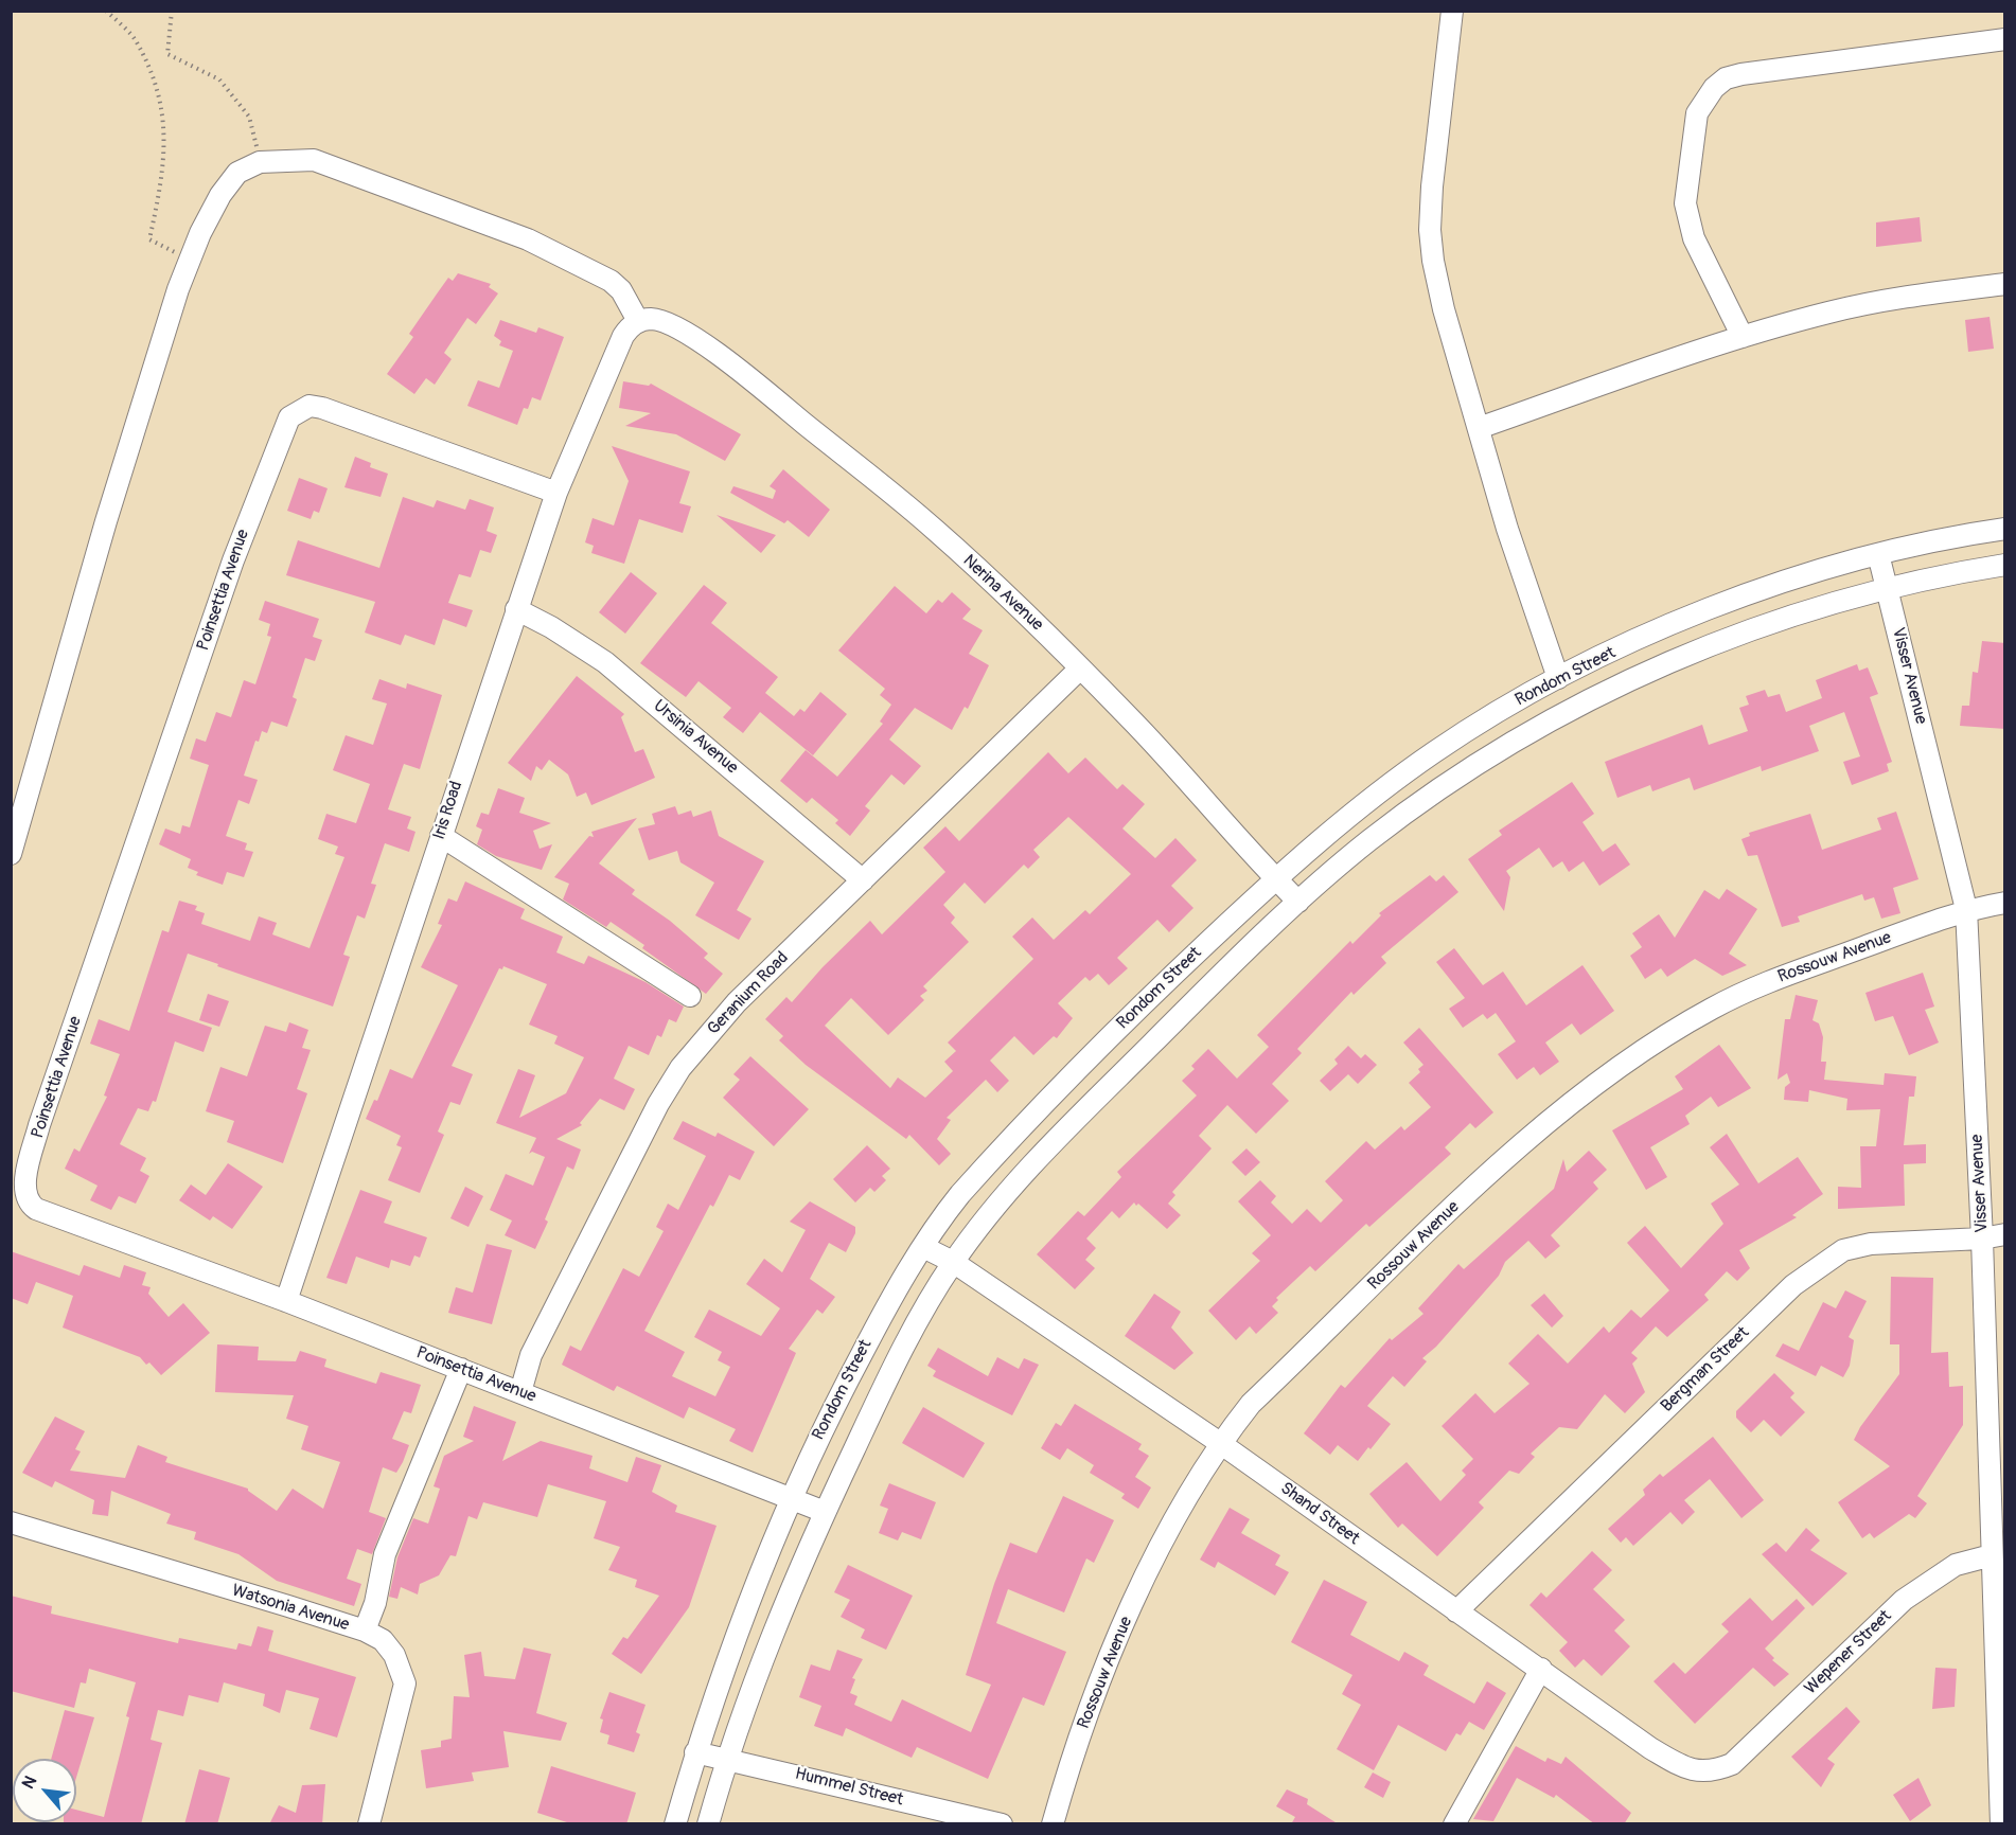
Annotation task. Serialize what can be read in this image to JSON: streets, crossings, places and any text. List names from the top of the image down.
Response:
{
  "streets": {
    "street": [
      "Poinsettia Avenue",
      "Nerina Avenue",
      "Visser Avenue",
      "Rondom Street",
      "Ursinia Avenue",
      "Iris Road",
      "Rossouw Avenue",
      "Geranium Road",
      "Bergman Street",
      "Shand Street",
      "Watsonia Avenue",
      "Wepener Street",
      "Hummel Street"
    ]
  },
  "crossings": [
    ["Poinsettia Avenue", "Rondom Street"],
    ["Poinsettia Avenue", "Iris Road"],
    ["Poinsettia Avenue", "Geranium Road"],
    ["Nerina Avenue", "Rondom Street"],
    ["Nerina Avenue", "Iris Road"],
    ["Nerina Avenue", "Geranium Road"],
    ["Visser Avenue", "Rondom Street"],
    ["Visser Avenue", "Rossouw Avenue"],
    ["Visser Avenue", "Bergman Street"],
    ["Visser Avenue", "Wepener Street"],
    ["Rondom Street", "Shand Street"],
    ["Rondom Street", "Hummel Street"],
    ["Ursinia Avenue", "Iris Road"],
    ["Ursinia Avenue", "Geranium Road"],
    ["Rossouw Avenue", "Shand Street"],
    ["Bergman Street", "Shand Street"],
    ["Shand Street", "Wepener Street"]
  ],
  "north": "top left"
}
